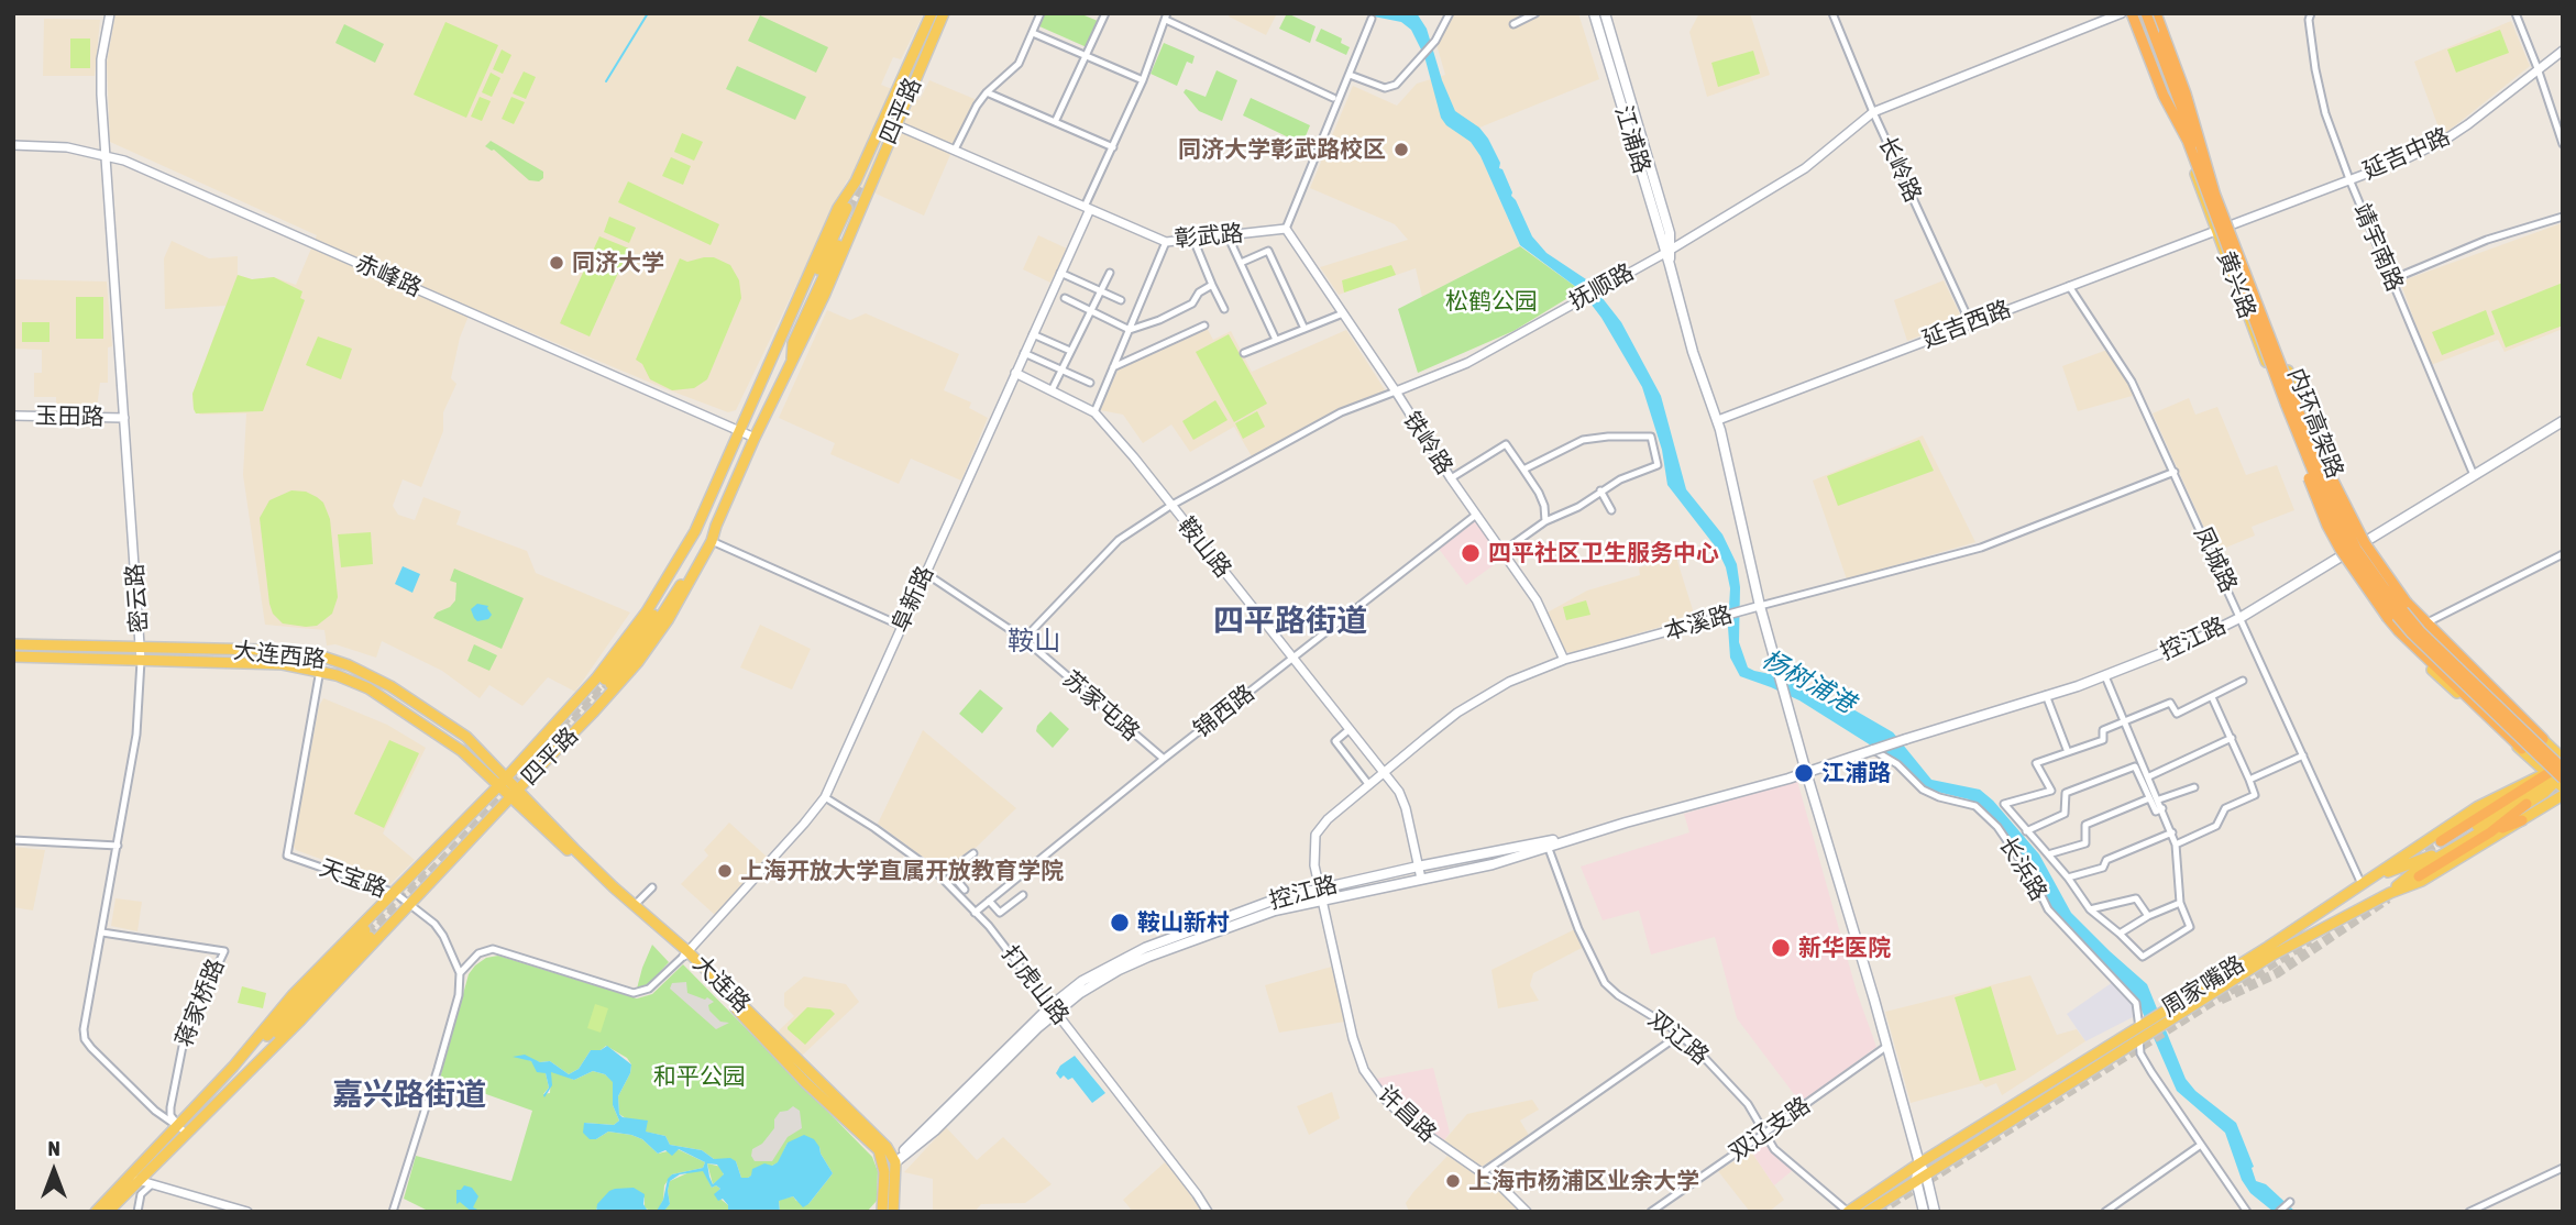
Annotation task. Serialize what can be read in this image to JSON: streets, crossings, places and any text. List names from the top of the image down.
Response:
{
  "streets": {
    "highway": ["内环高架路"],
    "main road": [
      "四平路",
      "江浦路",
      "黄兴路",
      "控江路",
      "大连西路",
      "大连路",
      "周家嘴路"
    ],
    "street": [
      "延吉中路",
      "长岭路",
      "彰武路",
      "靖宇南路",
      "赤峰路",
      "抚顺路",
      "延吉西路",
      "玉田路",
      "铁岭路",
      "鞍山路",
      "凤城路",
      "密云路",
      "阜新路",
      "本溪路",
      "苏家屯路",
      "锦西路",
      "长浜路",
      "天宝路",
      "打虎山路",
      "蒋家桥路",
      "双辽路",
      "许昌路",
      "双辽支路"
    ]
  },
  "crossings": [
    ["四平路", "彰武路"],
    ["四平路", "赤峰路"],
    ["四平路", "密云路"],
    ["四平路", "大连西路"],
    ["四平路", "天宝路"],
    ["四平路", "大连路"],
    ["四平路", "蒋家桥路"],
    ["江浦路", "抚顺路"],
    ["江浦路", "延吉西路"],
    ["江浦路", "本溪路"],
    ["江浦路", "控江路"],
    ["江浦路", "周家嘴路"],
    ["江浦路", "双辽支路"],
    ["延吉中路", "靖宇南路"],
    ["延吉中路", "黄兴路"],
    ["延吉中路", "延吉西路"],
    ["长岭路", "抚顺路"],
    ["长岭路", "延吉西路"],
    ["彰武路", "铁岭路"],
    ["彰武路", "阜新路"],
    ["靖宇南路", "控江路"],
    ["赤峰路", "密云路"],
    ["黄兴路", "延吉西路"],
    ["黄兴路", "内环高架路"],
    ["黄兴路", "控江路"],
    ["黄兴路", "周家嘴路"],
    ["抚顺路", "铁岭路"],
    ["抚顺路", "鞍山路"],
    ["抚顺路", "苏家屯路"],
    ["延吉西路", "凤城路"],
    ["玉田路", "密云路"],
    ["内环高架路", "周家嘴路"],
    ["铁岭路", "本溪路"],
    ["铁岭路", "锦西路"],
    ["鞍山路", "阜新路"],
    ["鞍山路", "本溪路"],
    ["鞍山路", "控江路"],
    ["鞍山路", "锦西路"],
    ["凤城路", "本溪路"],
    ["凤城路", "控江路"],
    ["凤城路", "周家嘴路"],
    ["密云路", "大连西路"],
    ["密云路", "蒋家桥路"],
    ["阜新路", "苏家屯路"],
    ["阜新路", "大连路"],
    ["阜新路", "打虎山路"],
    ["本溪路", "控江路"],
    ["本溪路", "许昌路"],
    ["控江路", "长浜路"],
    ["控江路", "大连路"],
    ["控江路", "打虎山路"],
    ["控江路", "双辽路"],
    ["控江路", "许昌路"],
    ["大连西路", "天宝路"],
    ["苏家屯路", "锦西路"],
    ["锦西路", "打虎山路"],
    ["长浜路", "周家嘴路"],
    ["周家嘴路", "双辽路"],
    ["双辽路", "双辽支路"]
  ],
  "districts": ["四平路街道", "鞍山", "嘉兴路街道"],
  "water": ["杨树浦港"],
  "parks": ["松鹤公园", "和平公园"],
  "places": [
    "同济大学彰武路校区",
    "同济大学",
    "四平社区卫生服务中心",
    "江浦路",
    "上海开放大学直属开放教育学院",
    "鞍山新村",
    "新华医院",
    "上海市杨浦区业余大学"
  ],
  "north": "top"
}
